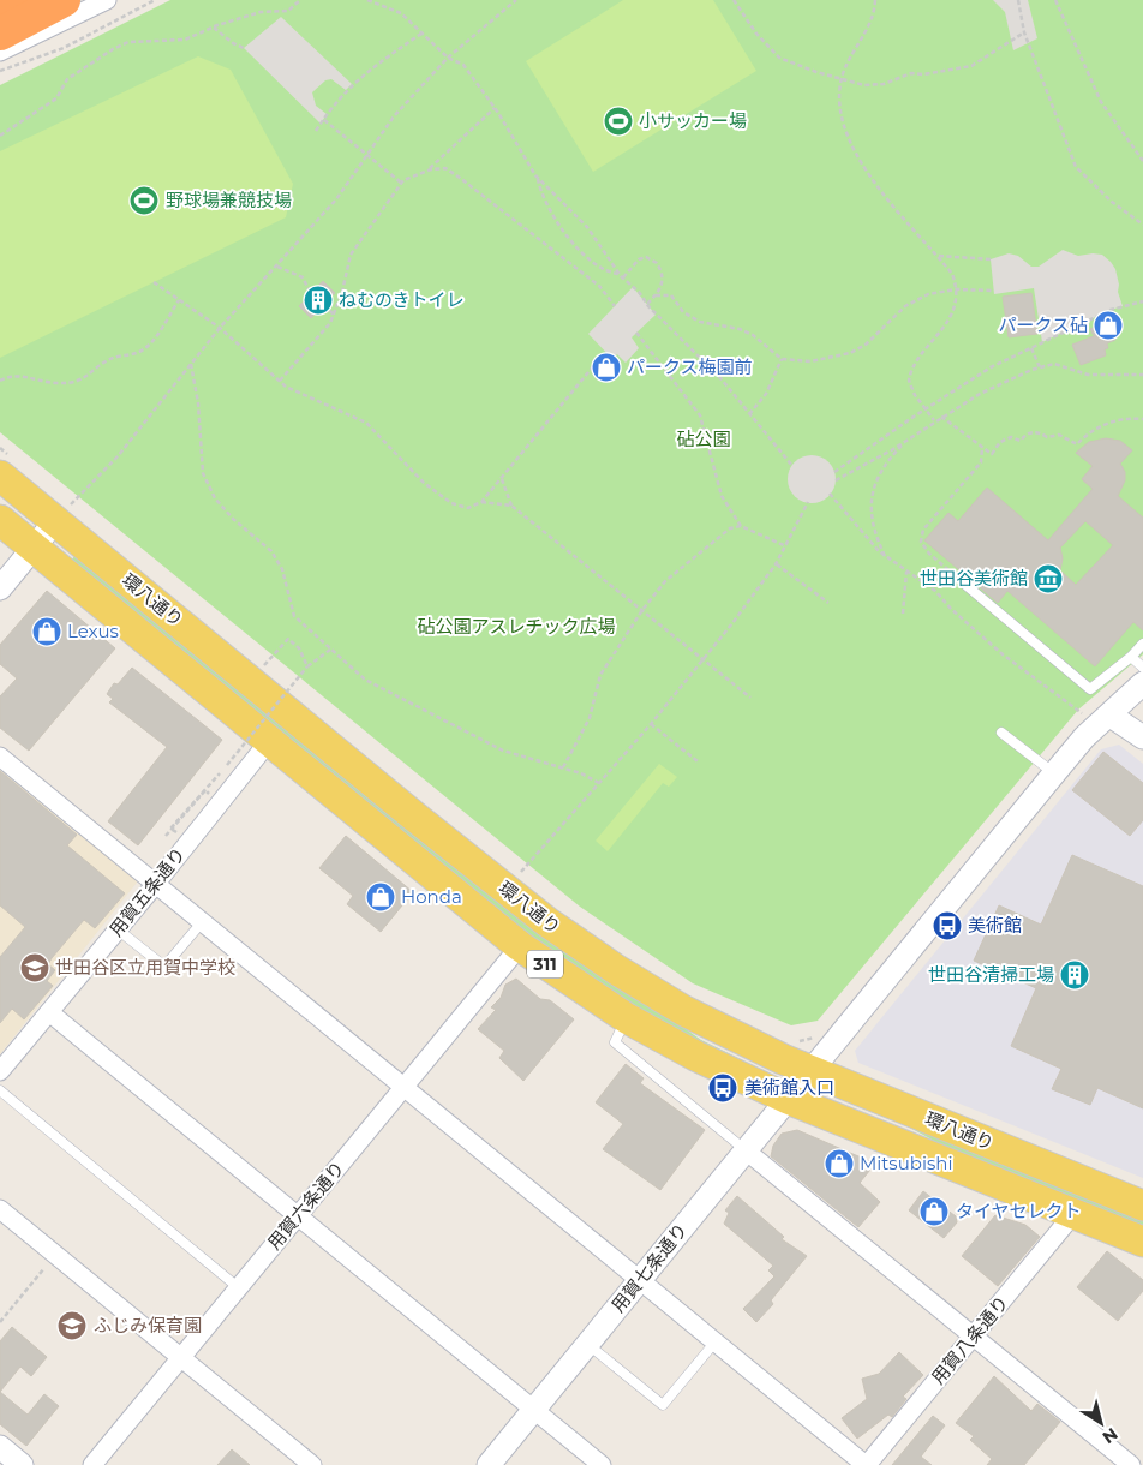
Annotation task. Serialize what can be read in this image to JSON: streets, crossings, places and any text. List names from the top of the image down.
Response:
{
  "streets": {
    "main road": ["環八通り", "311"],
    "street": [
      "用賀五条通り",
      "用賀六条通り",
      "用賀七条通り",
      "用賀八条通り"
    ]
  },
  "crossings": [
    ["環八通り", "用賀五条通り"],
    ["環八通り", "用賀六条通り"],
    ["環八通り", "用賀七条通り"],
    ["環八通り", "用賀八条通り"]
  ],
  "parks": ["砧公園", "砧公園アスレチック広場"],
  "places": {
    "sports": ["小サッカー場", "野球場兼競技場"],
    "building": ["ねむのきトイレ", "世田谷清掃工場"],
    "shop": [
      "パークス砧",
      "パークス梅園前",
      "Lexus",
      "Honda",
      "Mitsubishi",
      "タイヤセレクト"
    ],
    "museum": ["世田谷美術館"],
    "bus stop": ["美術館", "美術館入口"],
    "school or university": ["世田谷区立用賀中学校", "ふじみ保育園"]
  },
  "north": "bottom right"
}
